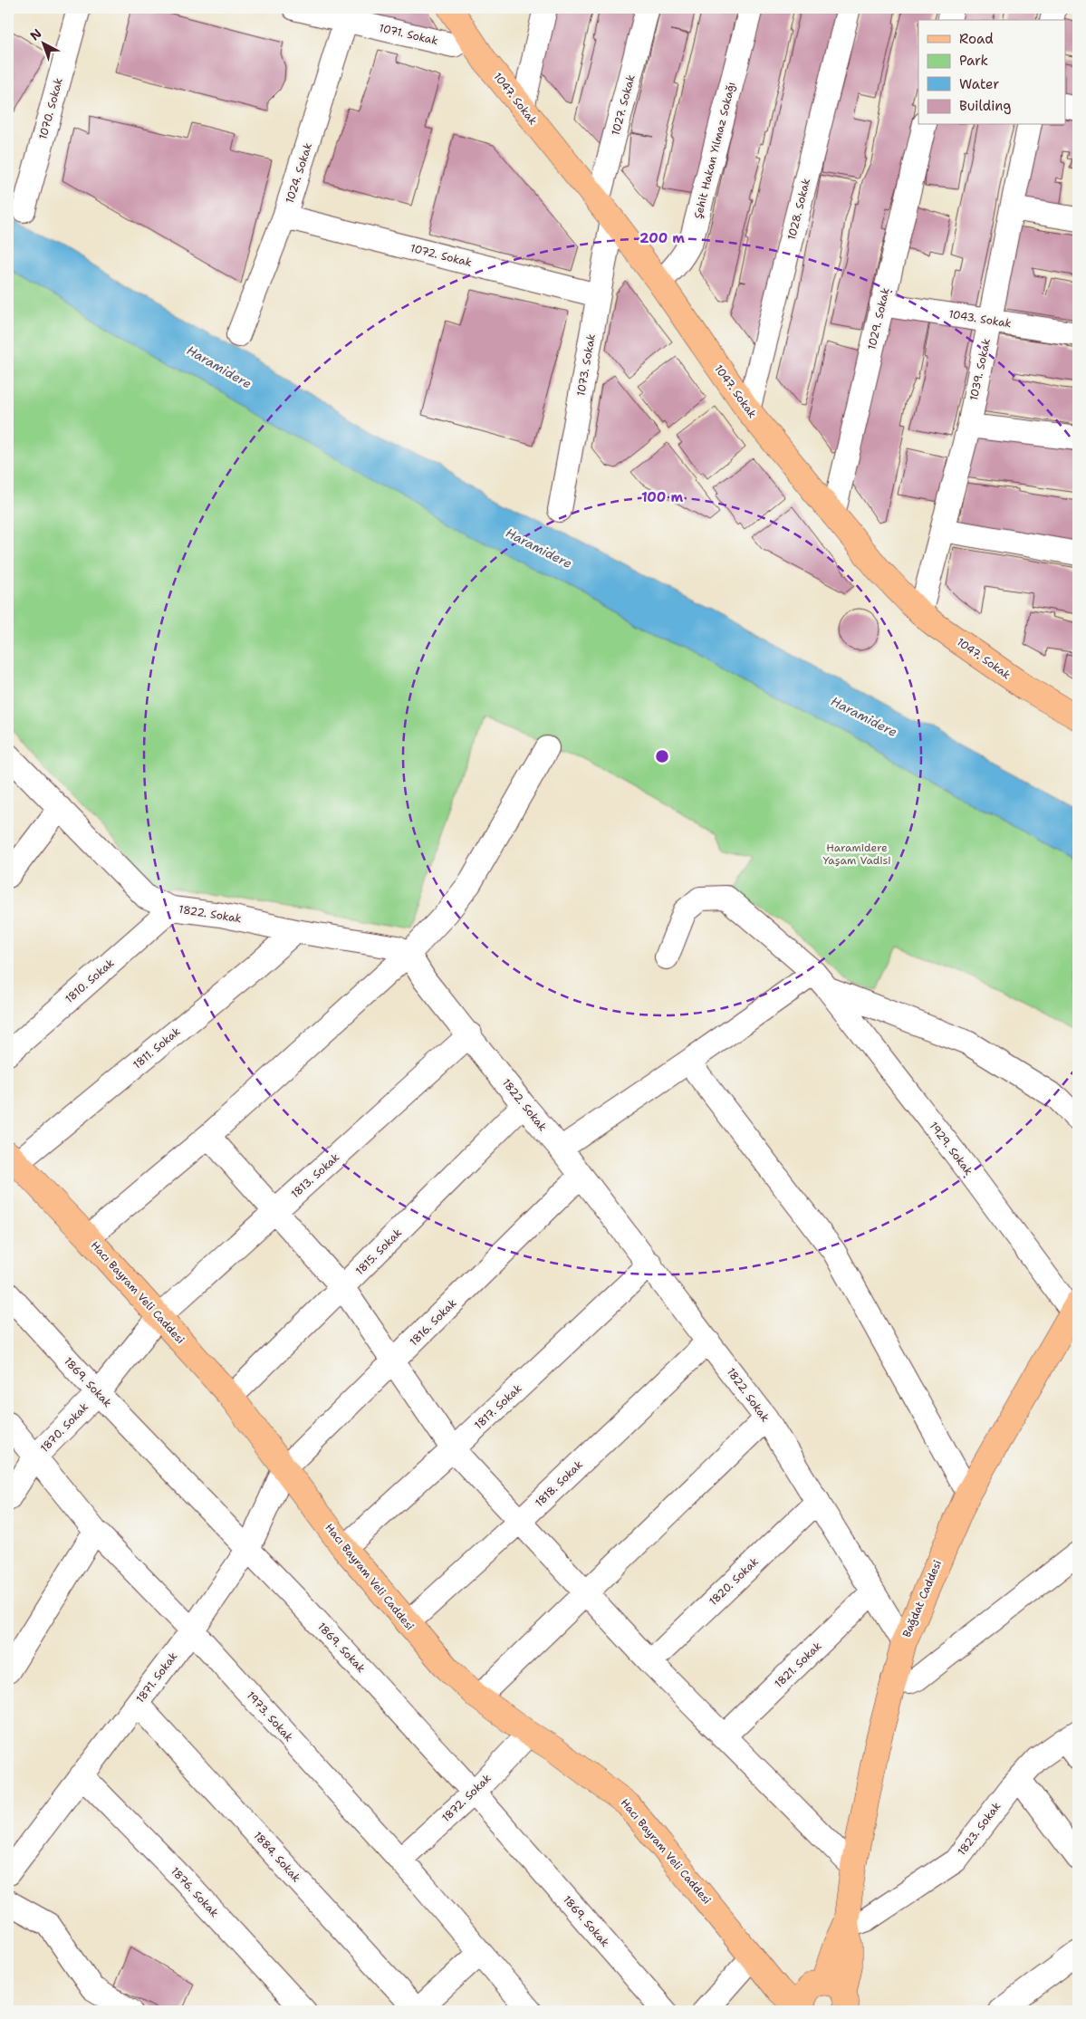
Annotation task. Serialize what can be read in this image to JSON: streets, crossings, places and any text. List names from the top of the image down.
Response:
{
  "streets": {
    "main road": ["1047. Sokak", "Hacı Bayram Veli Caddesi", "Bağdat Caddesi"],
    "street": [
      "1071. Sokak",
      "1027. Sokak",
      "1070. Sokak",
      "Şehit Hakan Yılmaz Sokağı",
      "1024. Sokak",
      "1028. Sokak",
      "1072. Sokak",
      "1029. Sokak",
      "1043. Sokak",
      "1073. Sokak",
      "1039. Sokak",
      "1822. Sokak",
      "1810. Sokak",
      "1811. Sokak",
      "1929. Sokak",
      "1813. Sokak",
      "1815. Sokak",
      "1816. Sokak",
      "1869. Sokak",
      "1817. Sokak",
      "1870. Sokak",
      "1818. Sokak",
      "1820. Sokak",
      "1821. Sokak",
      "1871. Sokak",
      "1973. Sokak",
      "1872. Sokak",
      "1823. Sokak",
      "1884. Sokak",
      "1876. Sokak"
    ]
  },
  "crossings": [
    ["1071. Sokak", "1047. Sokak"],
    ["1071. Sokak", "1024. Sokak"],
    ["1047. Sokak", "1027. Sokak"],
    ["1047. Sokak", "Şehit Hakan Yılmaz Sokağı"],
    ["1047. Sokak", "1028. Sokak"],
    ["1047. Sokak", "1029. Sokak"],
    ["1047. Sokak", "1073. Sokak"],
    ["1047. Sokak", "1039. Sokak"],
    ["1027. Sokak", "1073. Sokak"],
    ["1024. Sokak", "1072. Sokak"],
    ["1072. Sokak", "1073. Sokak"],
    ["1029. Sokak", "1043. Sokak"],
    ["1043. Sokak", "1039. Sokak"],
    ["1822. Sokak", "1810. Sokak"],
    ["1822. Sokak", "1811. Sokak"],
    ["1822. Sokak", "1813. Sokak"],
    ["1822. Sokak", "1815. Sokak"],
    ["1822. Sokak", "1816. Sokak"],
    ["1822. Sokak", "1817. Sokak"],
    ["1822. Sokak", "1818. Sokak"],
    ["1822. Sokak", "1820. Sokak"],
    ["1822. Sokak", "Bağdat Caddesi"],
    ["1822. Sokak", "1821. Sokak"],
    ["1811. Sokak", "Hacı Bayram Veli Caddesi"],
    ["1929. Sokak", "Bağdat Caddesi"],
    ["1813. Sokak", "Hacı Bayram Veli Caddesi"],
    ["1813. Sokak", "1870. Sokak"],
    ["1815. Sokak", "Hacı Bayram Veli Caddesi"],
    ["Hacı Bayram Veli Caddesi", "1816. Sokak"],
    ["Hacı Bayram Veli Caddesi", "1817. Sokak"],
    ["Hacı Bayram Veli Caddesi", "1870. Sokak"],
    ["Hacı Bayram Veli Caddesi", "1818. Sokak"],
    ["Hacı Bayram Veli Caddesi", "Bağdat Caddesi"],
    ["Hacı Bayram Veli Caddesi", "1871. Sokak"],
    ["Hacı Bayram Veli Caddesi", "1872. Sokak"],
    ["1816. Sokak", "1871. Sokak"],
    ["1869. Sokak", "1870. Sokak"],
    ["1869. Sokak", "1871. Sokak"],
    ["1869. Sokak", "1872. Sokak"],
    ["1870. Sokak", "1973. Sokak"],
    ["Bağdat Caddesi", "1823. Sokak"],
    ["1871. Sokak", "1973. Sokak"],
    ["1871. Sokak", "1884. Sokak"],
    ["1871. Sokak", "1876. Sokak"],
    ["1973. Sokak", "1872. Sokak"]
  ],
  "water": ["Haramidere"],
  "parks": ["Haramidere Yaşam Vadisi"],
  "legend": [
    "Road",
    "Park",
    "Water",
    "Building"
  ],
  "north": "top left",
  "rings": ["200 m", "100 m"]
}
